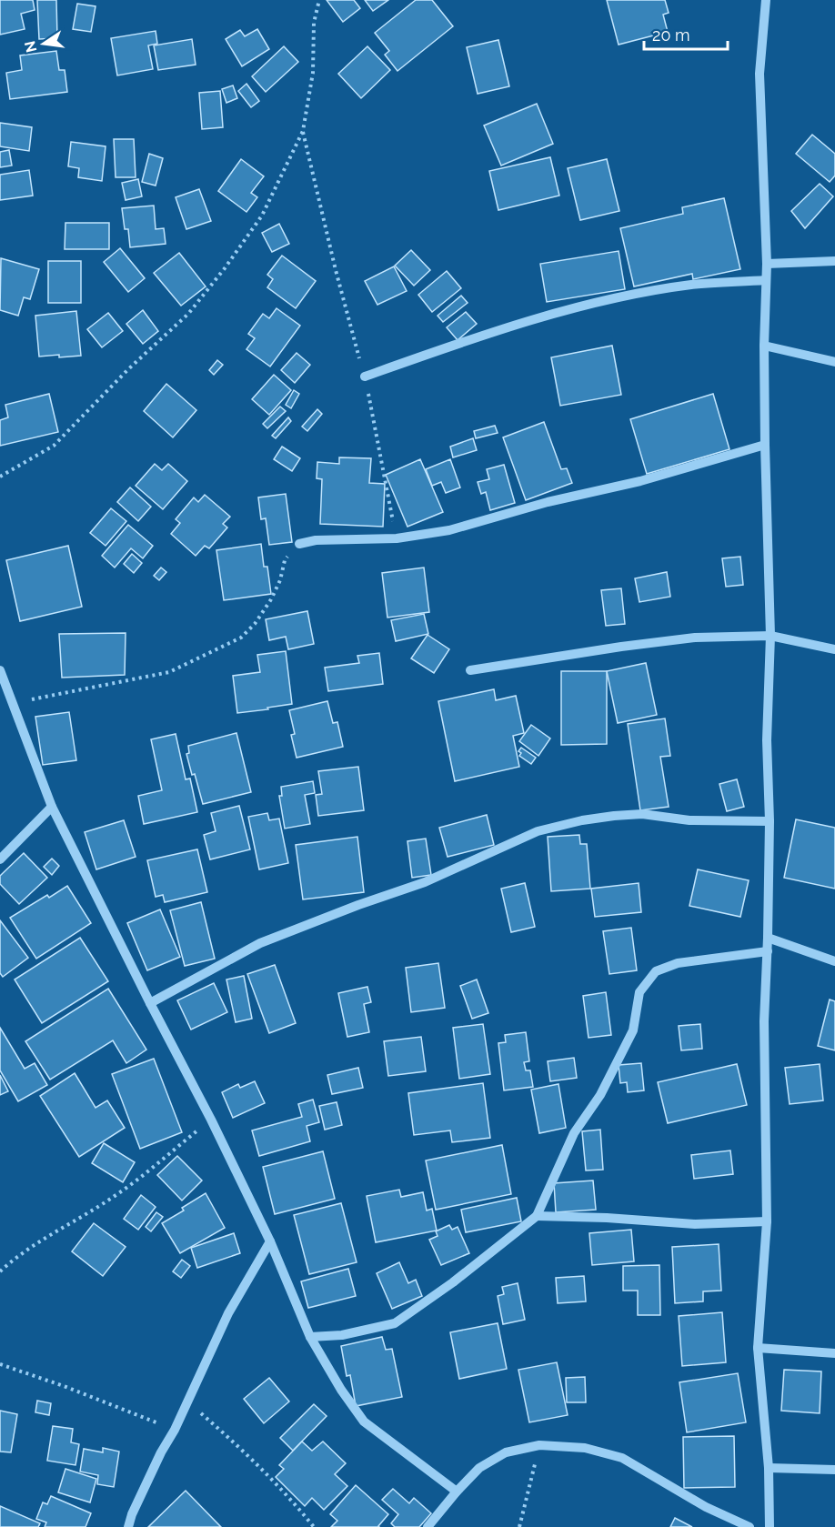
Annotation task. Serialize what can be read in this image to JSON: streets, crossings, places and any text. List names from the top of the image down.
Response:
{
  "scale_bar": "20 m",
  "north": "left"
}
